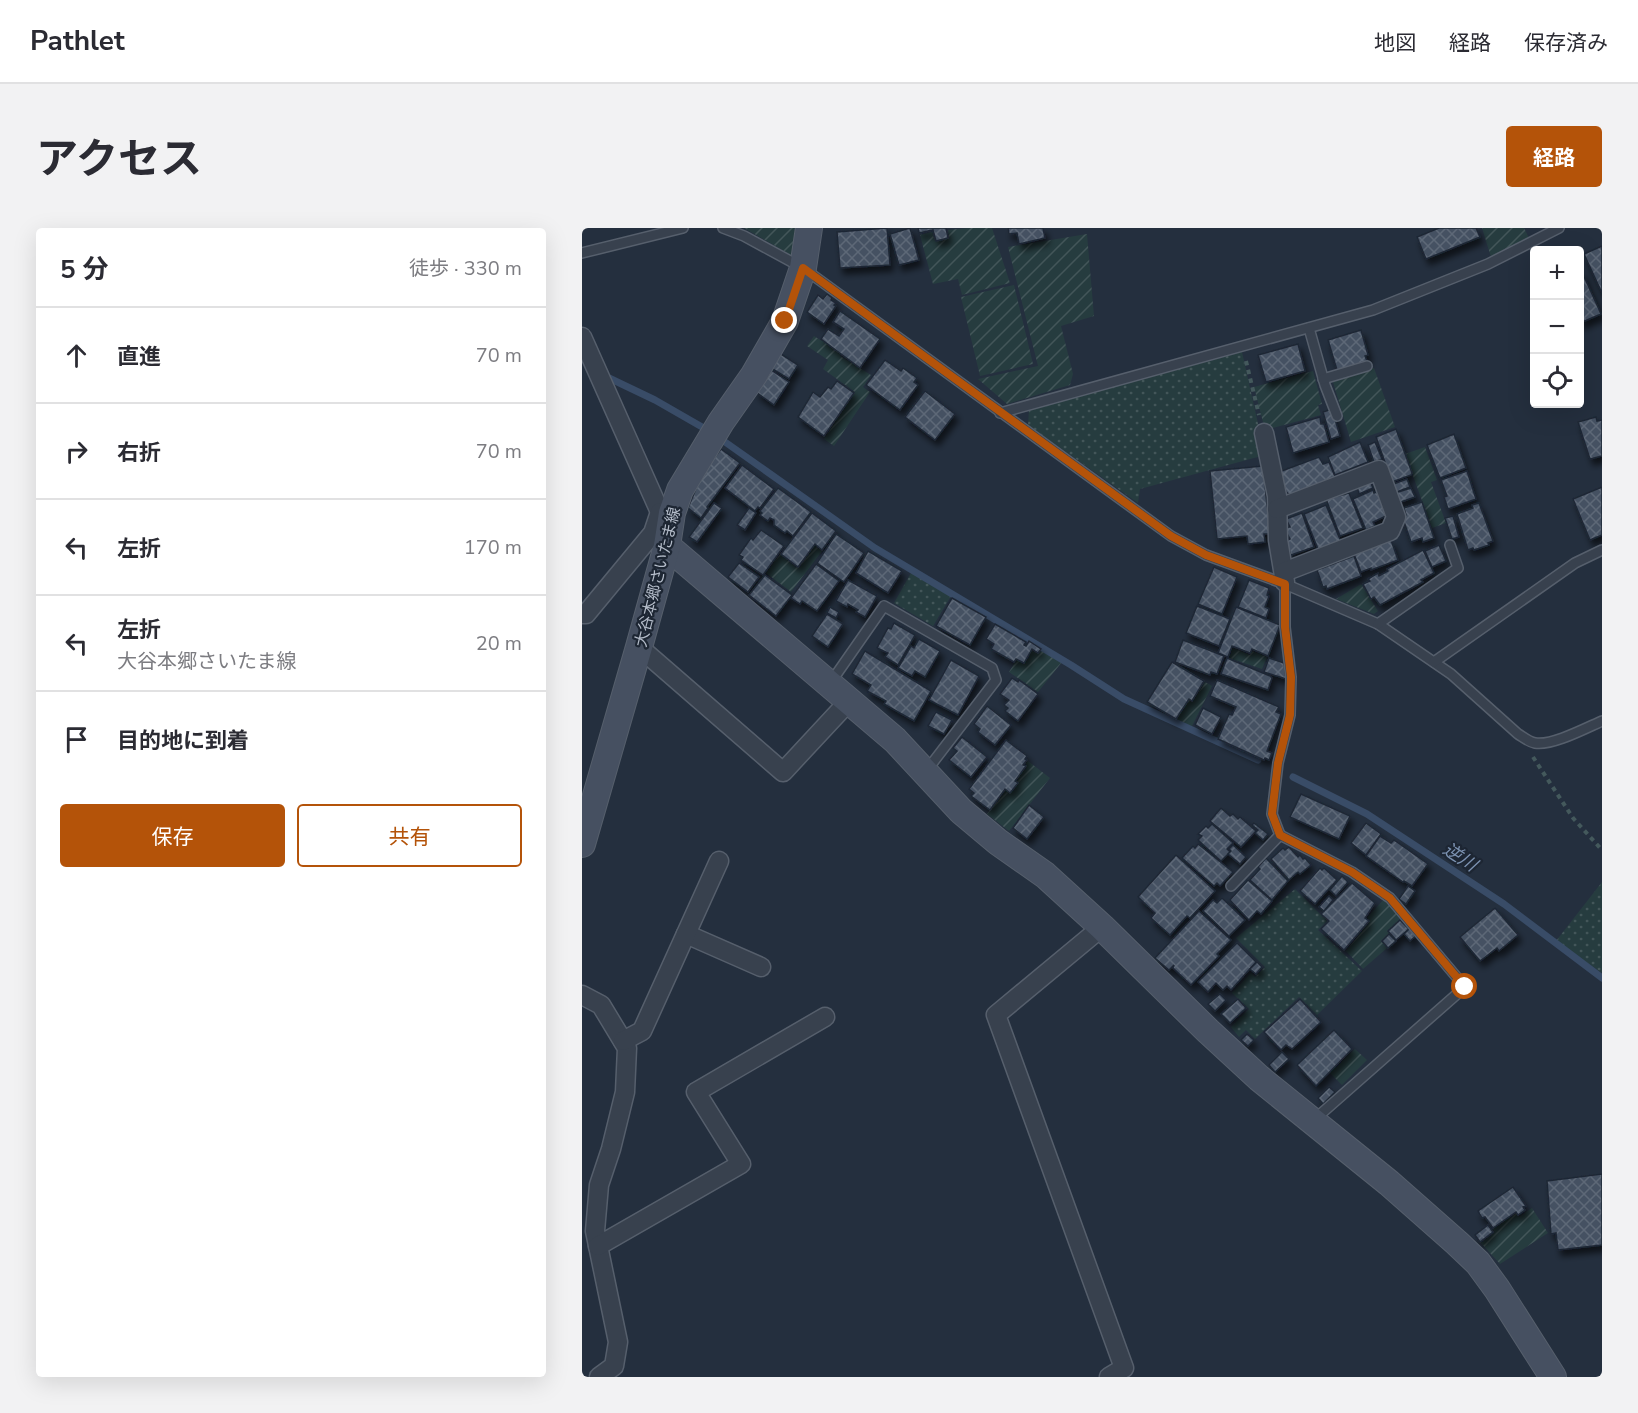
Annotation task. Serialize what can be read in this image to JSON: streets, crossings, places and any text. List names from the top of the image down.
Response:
{
  "streets": {
    "street": ["大谷本郷さいたま線"]
  },
  "water": ["逆川"],
  "page": {
    "header": "Pathlet",
    "nav": ["地図", "経路", "保存済み"],
    "title": "アクセス",
    "buttons": [
      "経路",
      ["保存", "共有"]
    ],
    "heading": ["5 分", "徒歩 · 330 m"],
    "map_buttons": ["+", "−"],
    "list": [
      ["直進", "70 m"],
      ["右折", "70 m"],
      ["左折", "170 m"],
      ["左折", "大谷本郷さいたま線", "20 m"],
      "目的地に到着"
    ]
  }
}
